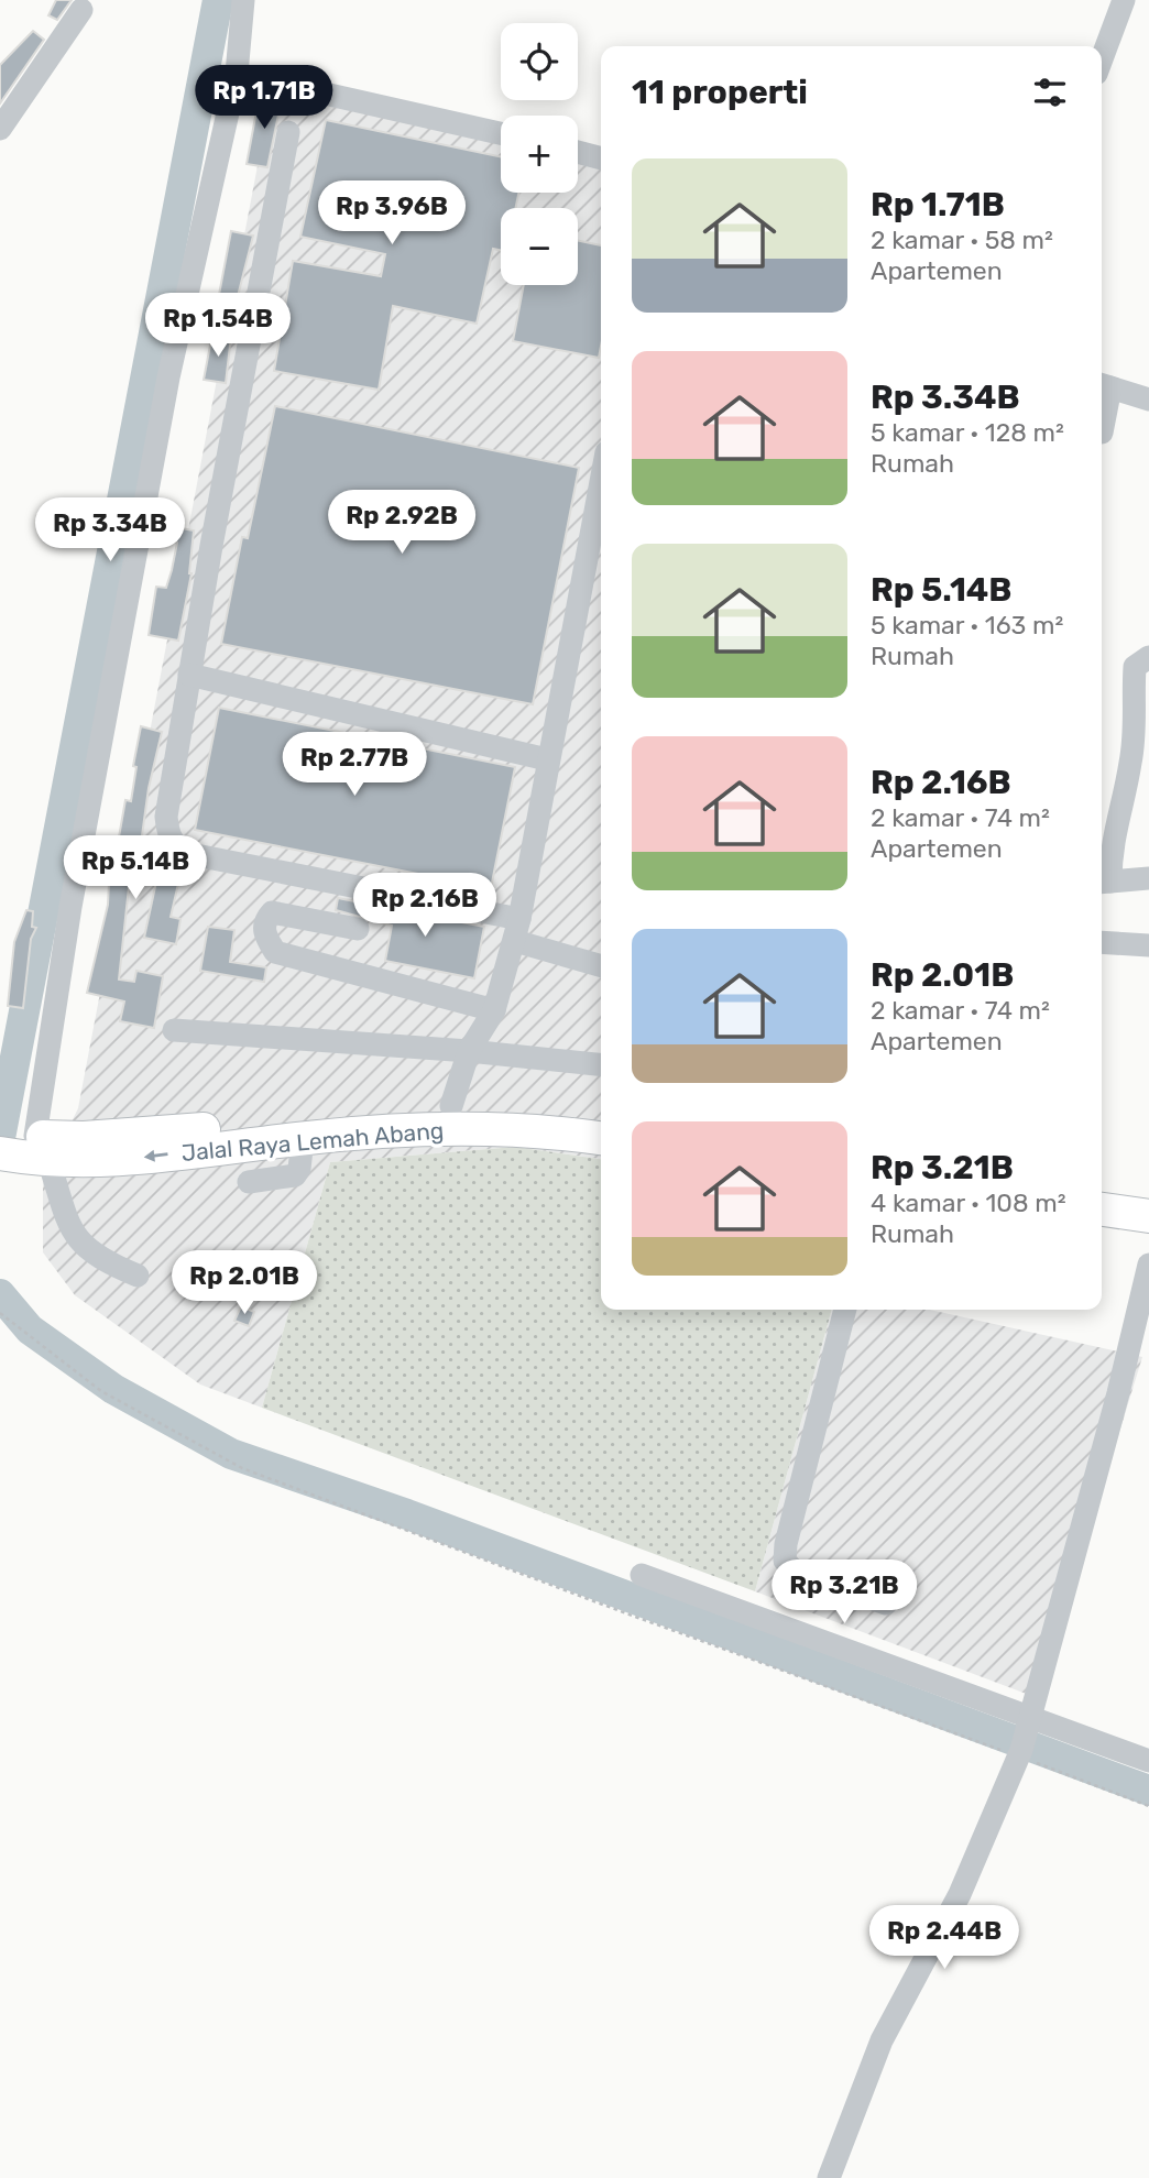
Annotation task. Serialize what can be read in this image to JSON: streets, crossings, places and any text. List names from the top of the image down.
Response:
{
  "streets": {
    "highway": ["Jalal Raya Lemah Abang"]
  },
  "page": {
    "map_buttons": ["+", "−"],
    "heading": "11 properti",
    "price": [
      "Rp 1.71B",
      "Rp 3.96B",
      "Rp 1.54B",
      "Rp 2.92B",
      "Rp 3.34B",
      "Rp 2.77B",
      "Rp 5.14B",
      "Rp 2.16B",
      "Rp 2.01B",
      "Rp 3.21B",
      "Rp 2.44B"
    ],
    "list": [
      {
        "name": "Rp 1.71B",
        "note": "2 kamar · 58 m² · Apartemen"
      },
      {
        "name": "Rp 3.34B",
        "note": "5 kamar · 128 m² · Rumah"
      },
      {
        "name": "Rp 5.14B",
        "note": "5 kamar · 163 m² · Rumah"
      },
      {
        "name": "Rp 2.16B",
        "note": "2 kamar · 74 m² · Apartemen"
      },
      {
        "name": "Rp 2.01B",
        "note": "2 kamar · 74 m² · Apartemen"
      },
      {
        "name": "Rp 3.21B",
        "note": "4 kamar · 108 m² · Rumah"
      }
    ]
  }
}
